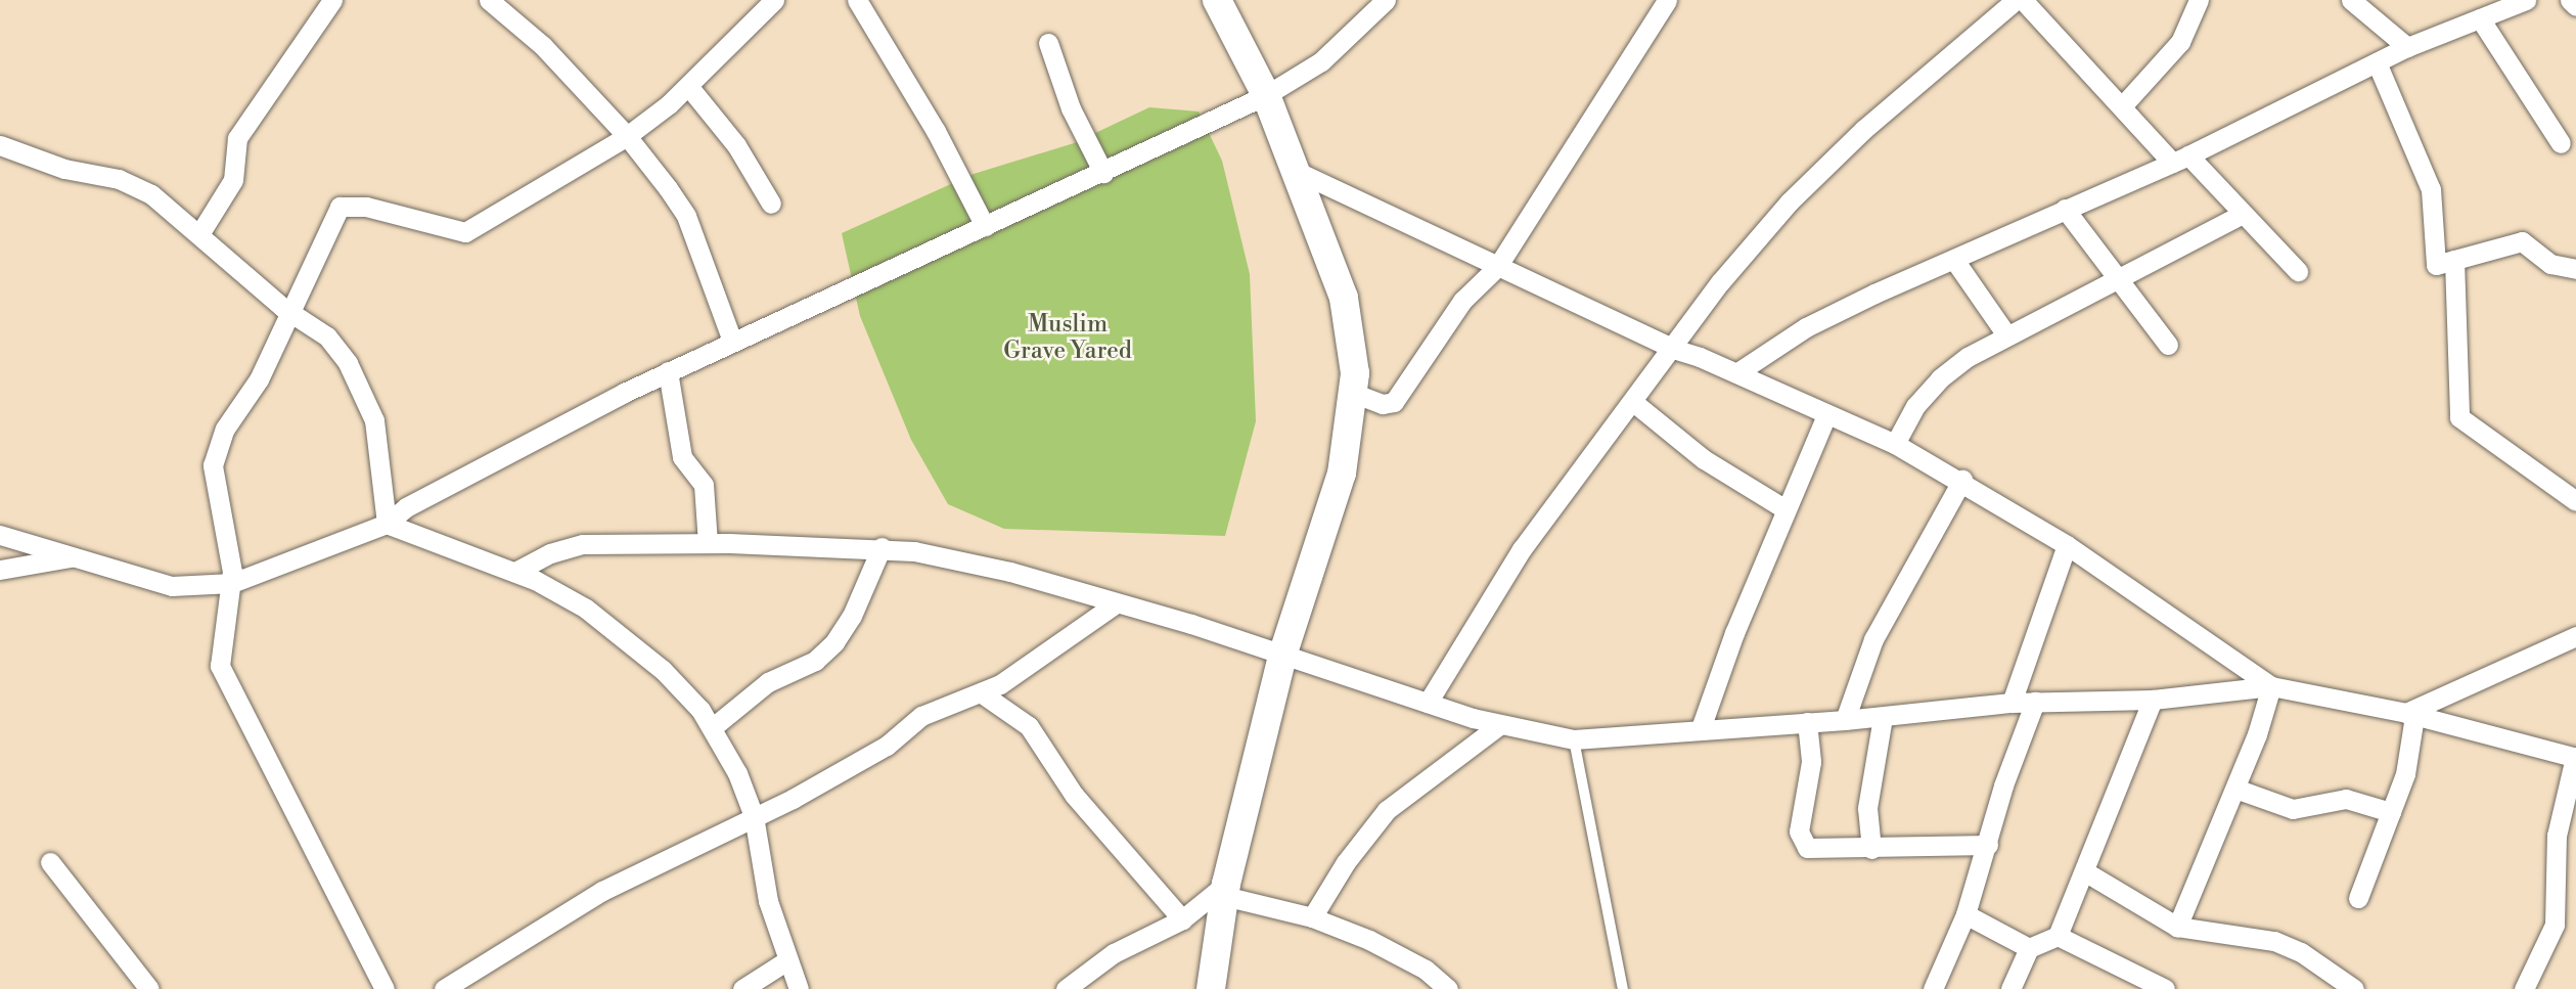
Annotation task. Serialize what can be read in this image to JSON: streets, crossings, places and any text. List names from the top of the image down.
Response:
{
  "parks": ["Muslim Grave Yared"]
}
